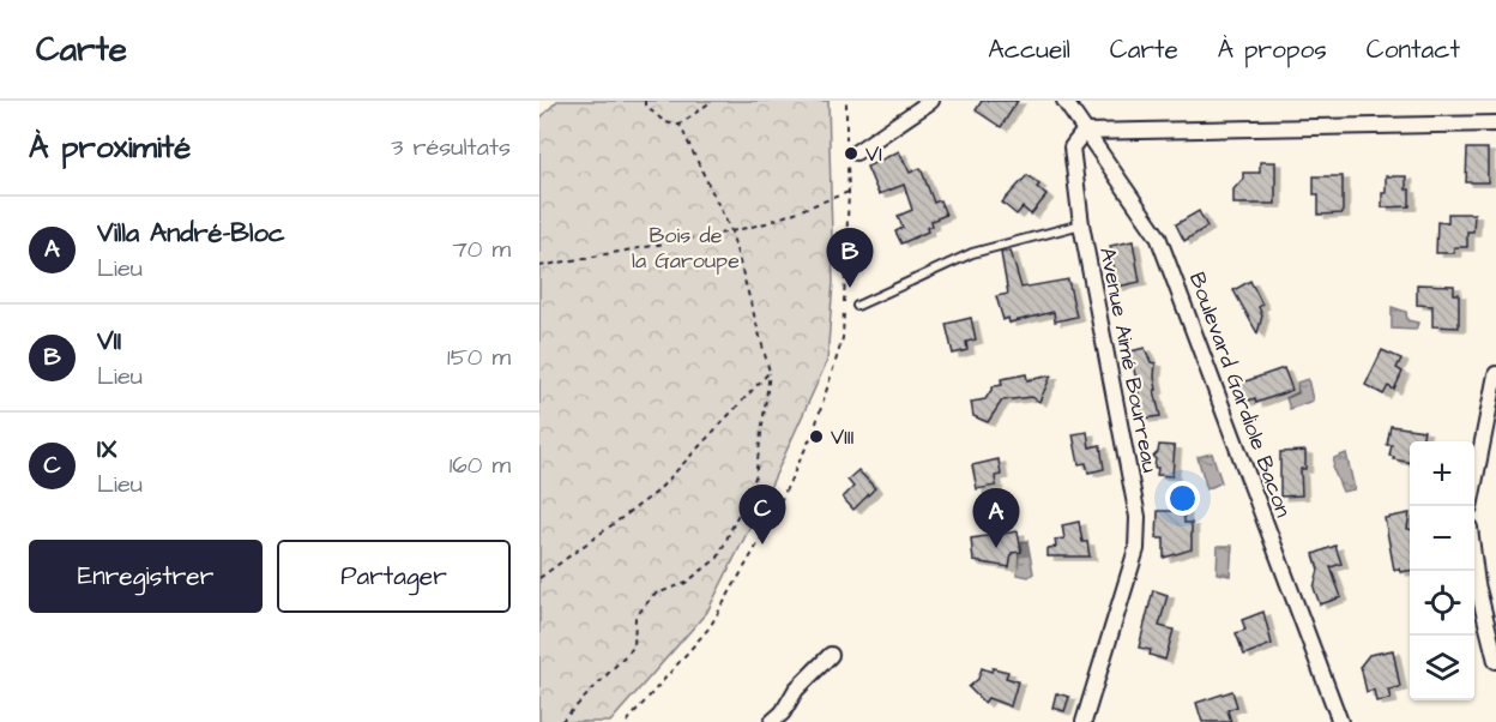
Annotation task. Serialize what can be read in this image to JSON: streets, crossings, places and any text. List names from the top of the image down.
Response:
{
  "streets": {
    "street": ["Avenue Aimé Bourreau", "Boulevard Gardiole Bacon"]
  },
  "crossings": [
    ["Avenue Aimé Bourreau", "Boulevard Gardiole Bacon"]
  ],
  "parks": ["Bois de la Garoupe"],
  "places": ["VI", "VIII"],
  "page": {
    "header": "Carte",
    "nav": [
      "Accueil",
      "Carte",
      "À propos",
      "Contact"
    ],
    "heading": ["À proximité", "3 résultats"],
    "list": [
      {
        "mark": "A",
        "name": "Villa André-Bloc",
        "note": "Lieu",
        "value": "70 m"
      },
      {
        "mark": "B",
        "name": "VII",
        "note": "Lieu",
        "value": "150 m"
      },
      {
        "mark": "C",
        "name": "IX",
        "note": "Lieu",
        "value": "160 m"
      }
    ],
    "pins": ["B", "C", "A"],
    "map_buttons": ["+", "−"],
    "buttons": ["Enregistrer", "Partager"]
  }
}
